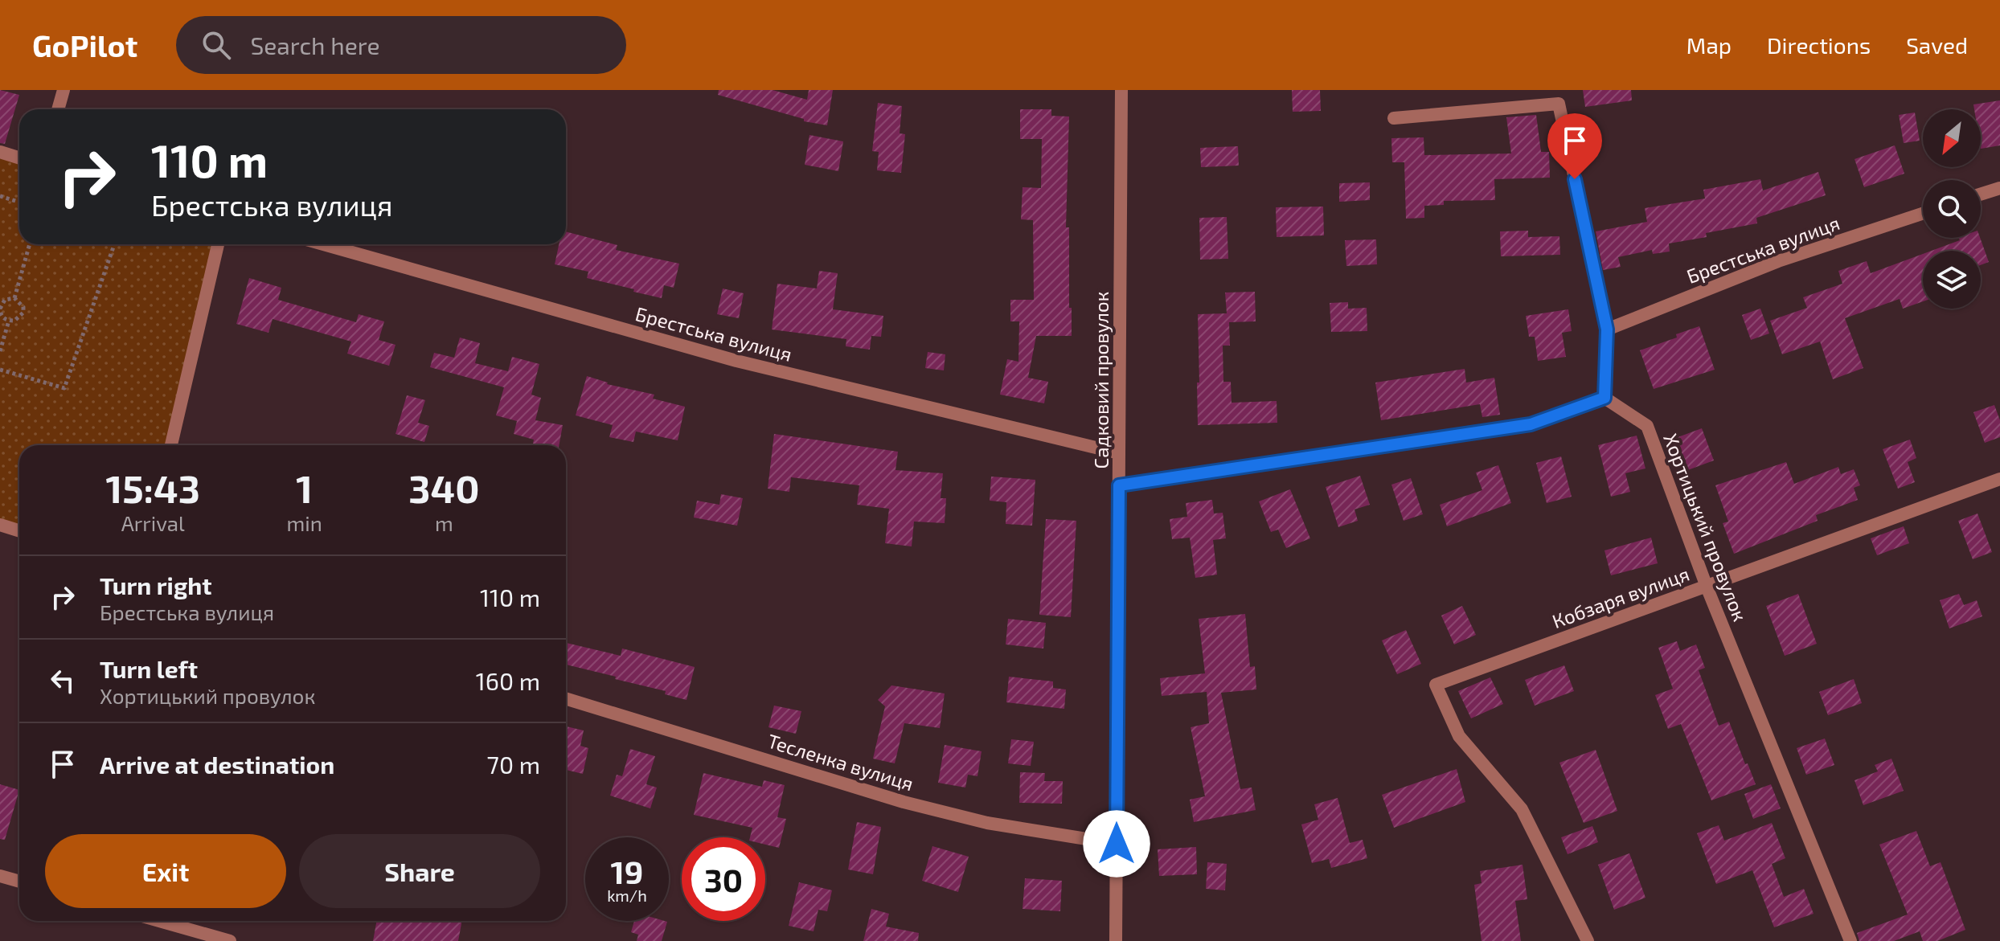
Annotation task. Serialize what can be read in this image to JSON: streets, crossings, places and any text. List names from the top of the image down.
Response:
{
  "streets": {
    "street": [
      "Брестська вулиця",
      "Садковий провулок",
      "Хортицький провулок",
      "Кобзаря вулиця",
      "Тесленка вулиця"
    ]
  },
  "crossings": [
    ["Брестська вулиця", "Садковий провулок"],
    ["Садковий провулок", "Тесленка вулиця"],
    ["Хортицький провулок", "Кобзаря вулиця"]
  ],
  "north": "bottom left",
  "page": {
    "header": "GoPilot",
    "search": "Search here",
    "nav": ["Map", "Directions", "Saved"],
    "turn": ["110 m", "Брестська вулиця"],
    "eta": [
      "15:43",
      "Arrival",
      "1",
      "min",
      "340",
      "m"
    ],
    "list": [
      {
        "name": "Turn right",
        "note": "Брестська вулиця",
        "value": "110 m"
      },
      {
        "name": "Turn left",
        "note": "Хортицький провулок",
        "value": "160 m"
      },
      {
        "name": "Arrive at destination",
        "value": "70 m"
      }
    ],
    "buttons": ["Exit", "Share"],
    "speed": "19 km/h",
    "limit": "30"
  }
}
